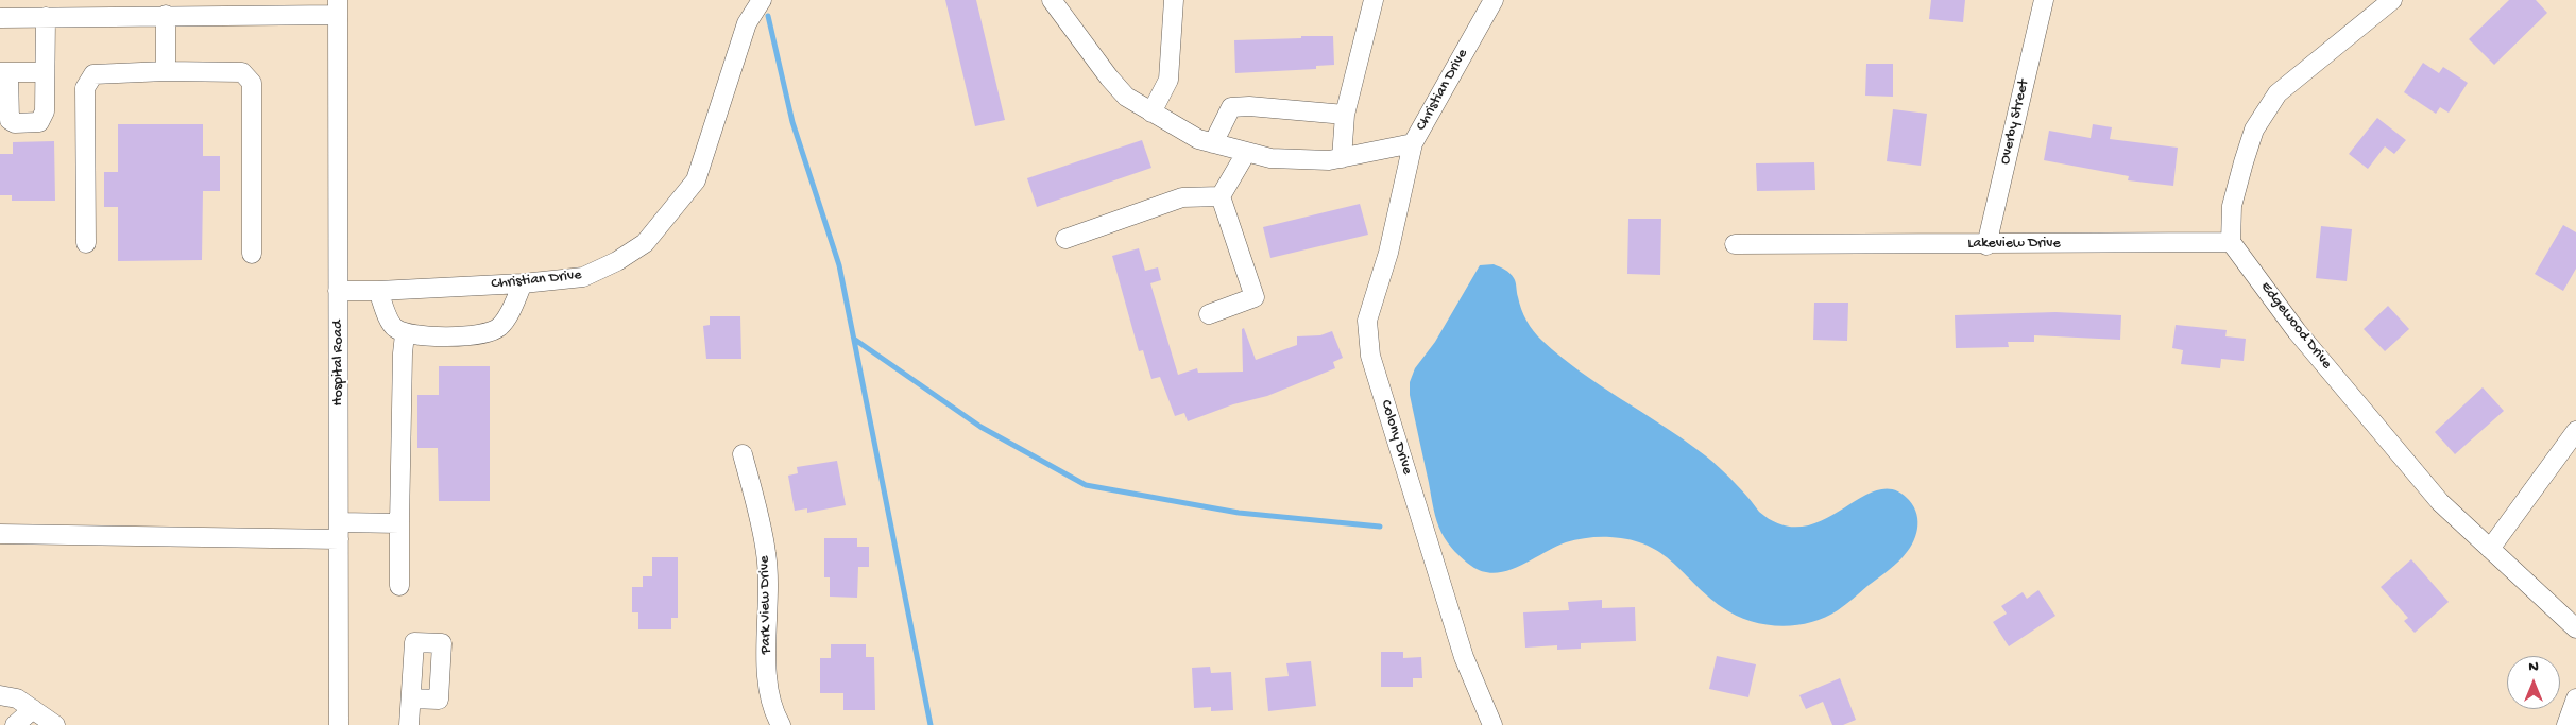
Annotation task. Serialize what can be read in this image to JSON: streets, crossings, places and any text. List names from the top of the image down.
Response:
{
  "streets": {
    "street": [
      "Christian Drive",
      "Overby Street",
      "Lakeview Drive",
      "Edgewood Drive",
      "Hospital Road",
      "Colony Drive",
      "Park View Drive"
    ]
  },
  "crossings": [
    ["Christian Drive", "Hospital Road"],
    ["Christian Drive", "Colony Drive"],
    ["Overby Street", "Lakeview Drive"],
    ["Lakeview Drive", "Edgewood Drive"]
  ],
  "north": "top"
}
